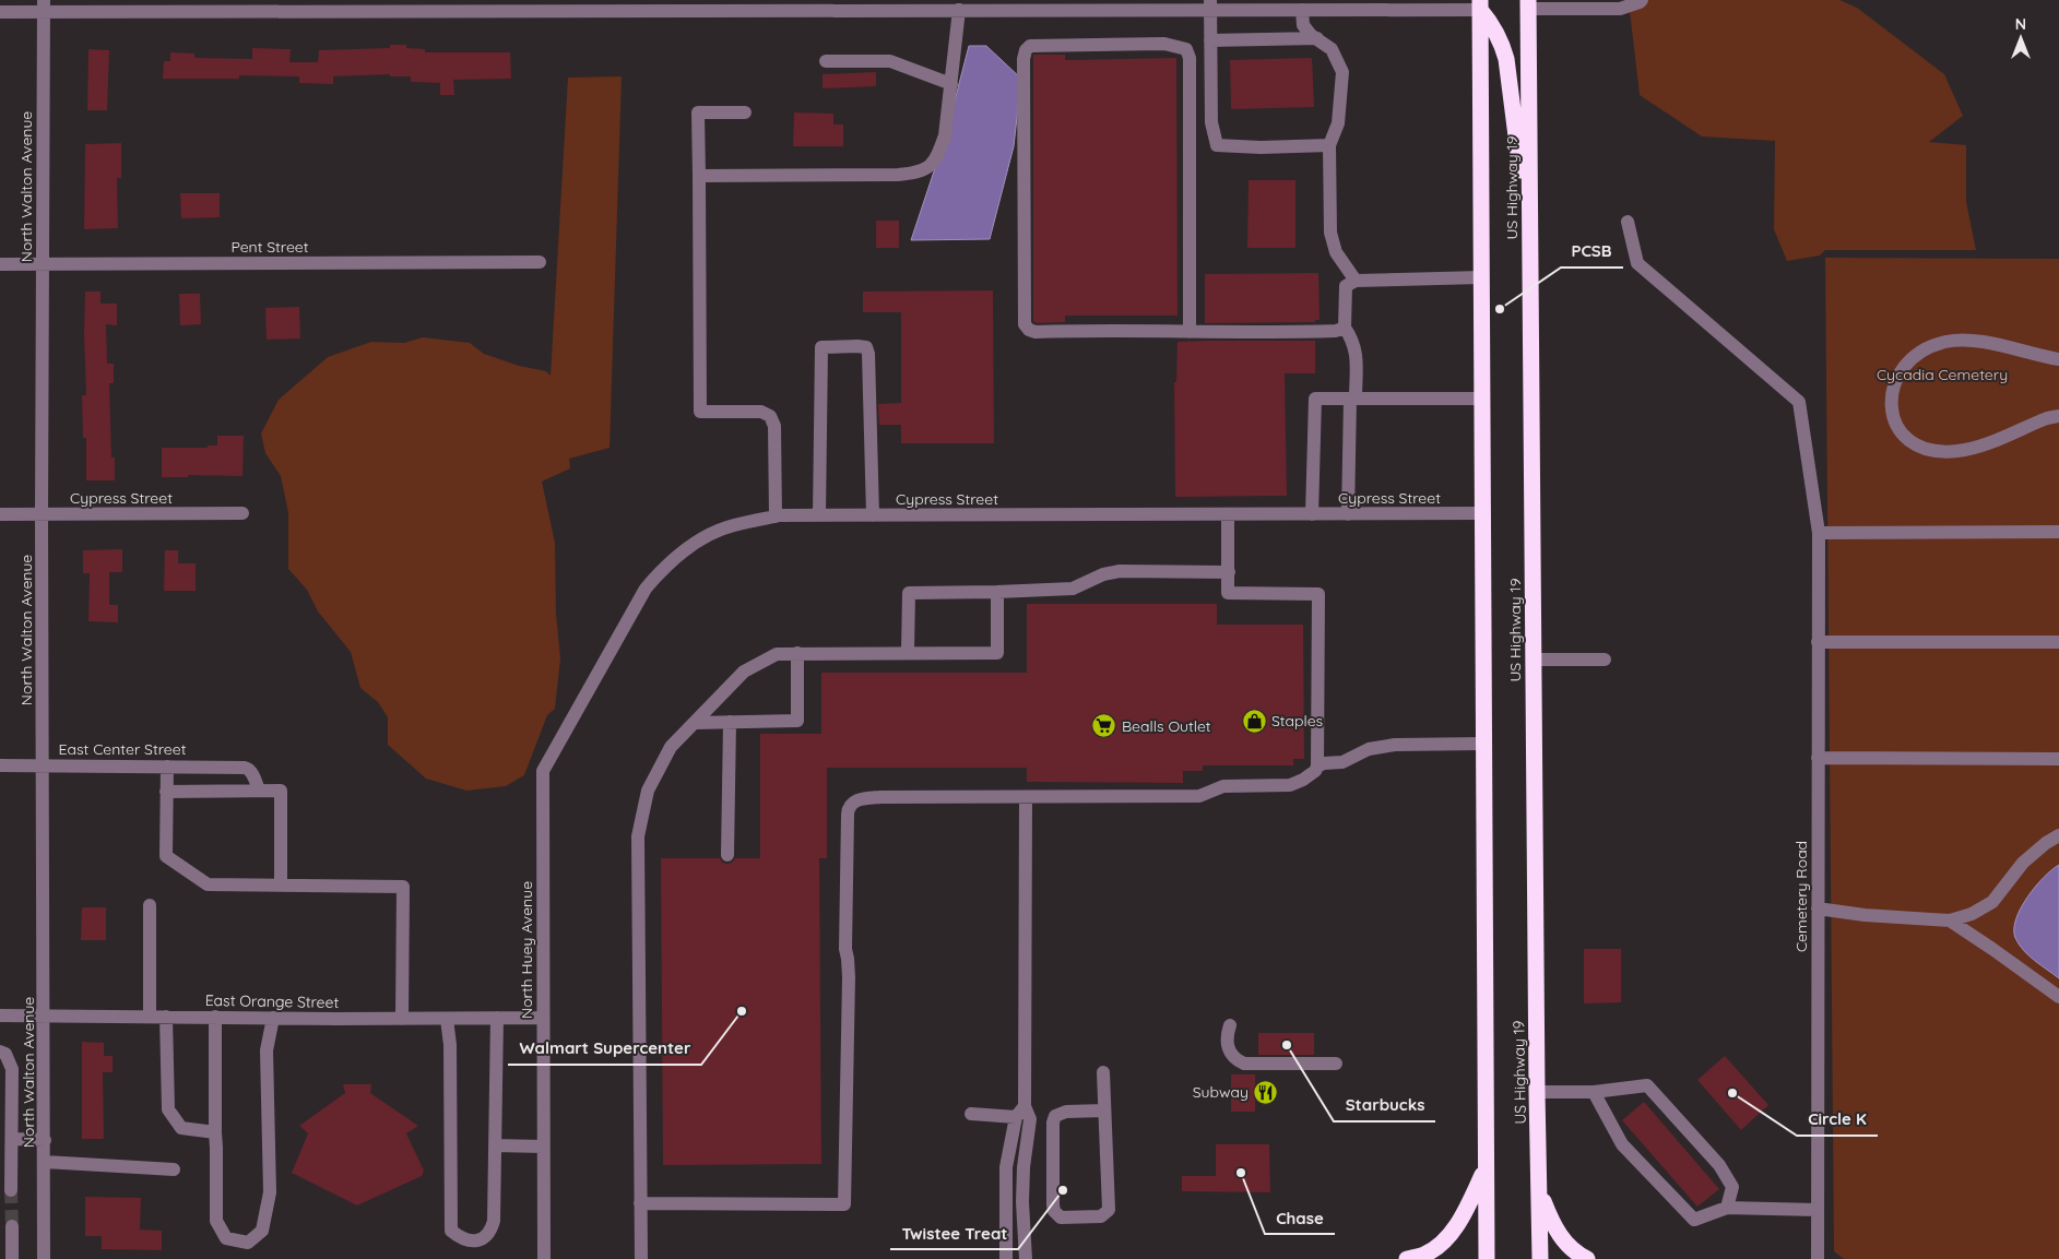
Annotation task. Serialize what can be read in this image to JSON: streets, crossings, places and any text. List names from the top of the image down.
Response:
{
  "streets": {
    "highway": ["US Highway 19"],
    "street": [
      "North Walton Avenue",
      "Pent Street",
      "Cypress Street",
      "East Center Street",
      "Cemetery Road",
      "North Huey Avenue",
      "East Orange Street"
    ]
  },
  "crossings": [
    ["North Walton Avenue", "Pent Street"],
    ["North Walton Avenue", "Cypress Street"],
    ["North Walton Avenue", "East Center Street"],
    ["North Walton Avenue", "East Orange Street"],
    ["US Highway 19", "Cypress Street"],
    ["Cypress Street", "North Huey Avenue"],
    ["North Huey Avenue", "East Orange Street"]
  ],
  "parks": ["Cycadia Cemetery"],
  "places": {
    "other": [
      "PCSB",
      "Walmart Supercenter",
      "Starbucks",
      "Circle K",
      "Chase",
      "Twistee Treat"
    ],
    "shop": ["Staples"],
    "supermarket": ["Bealls Outlet"],
    "restaurant": ["Subway"]
  },
  "north": "top"
}
